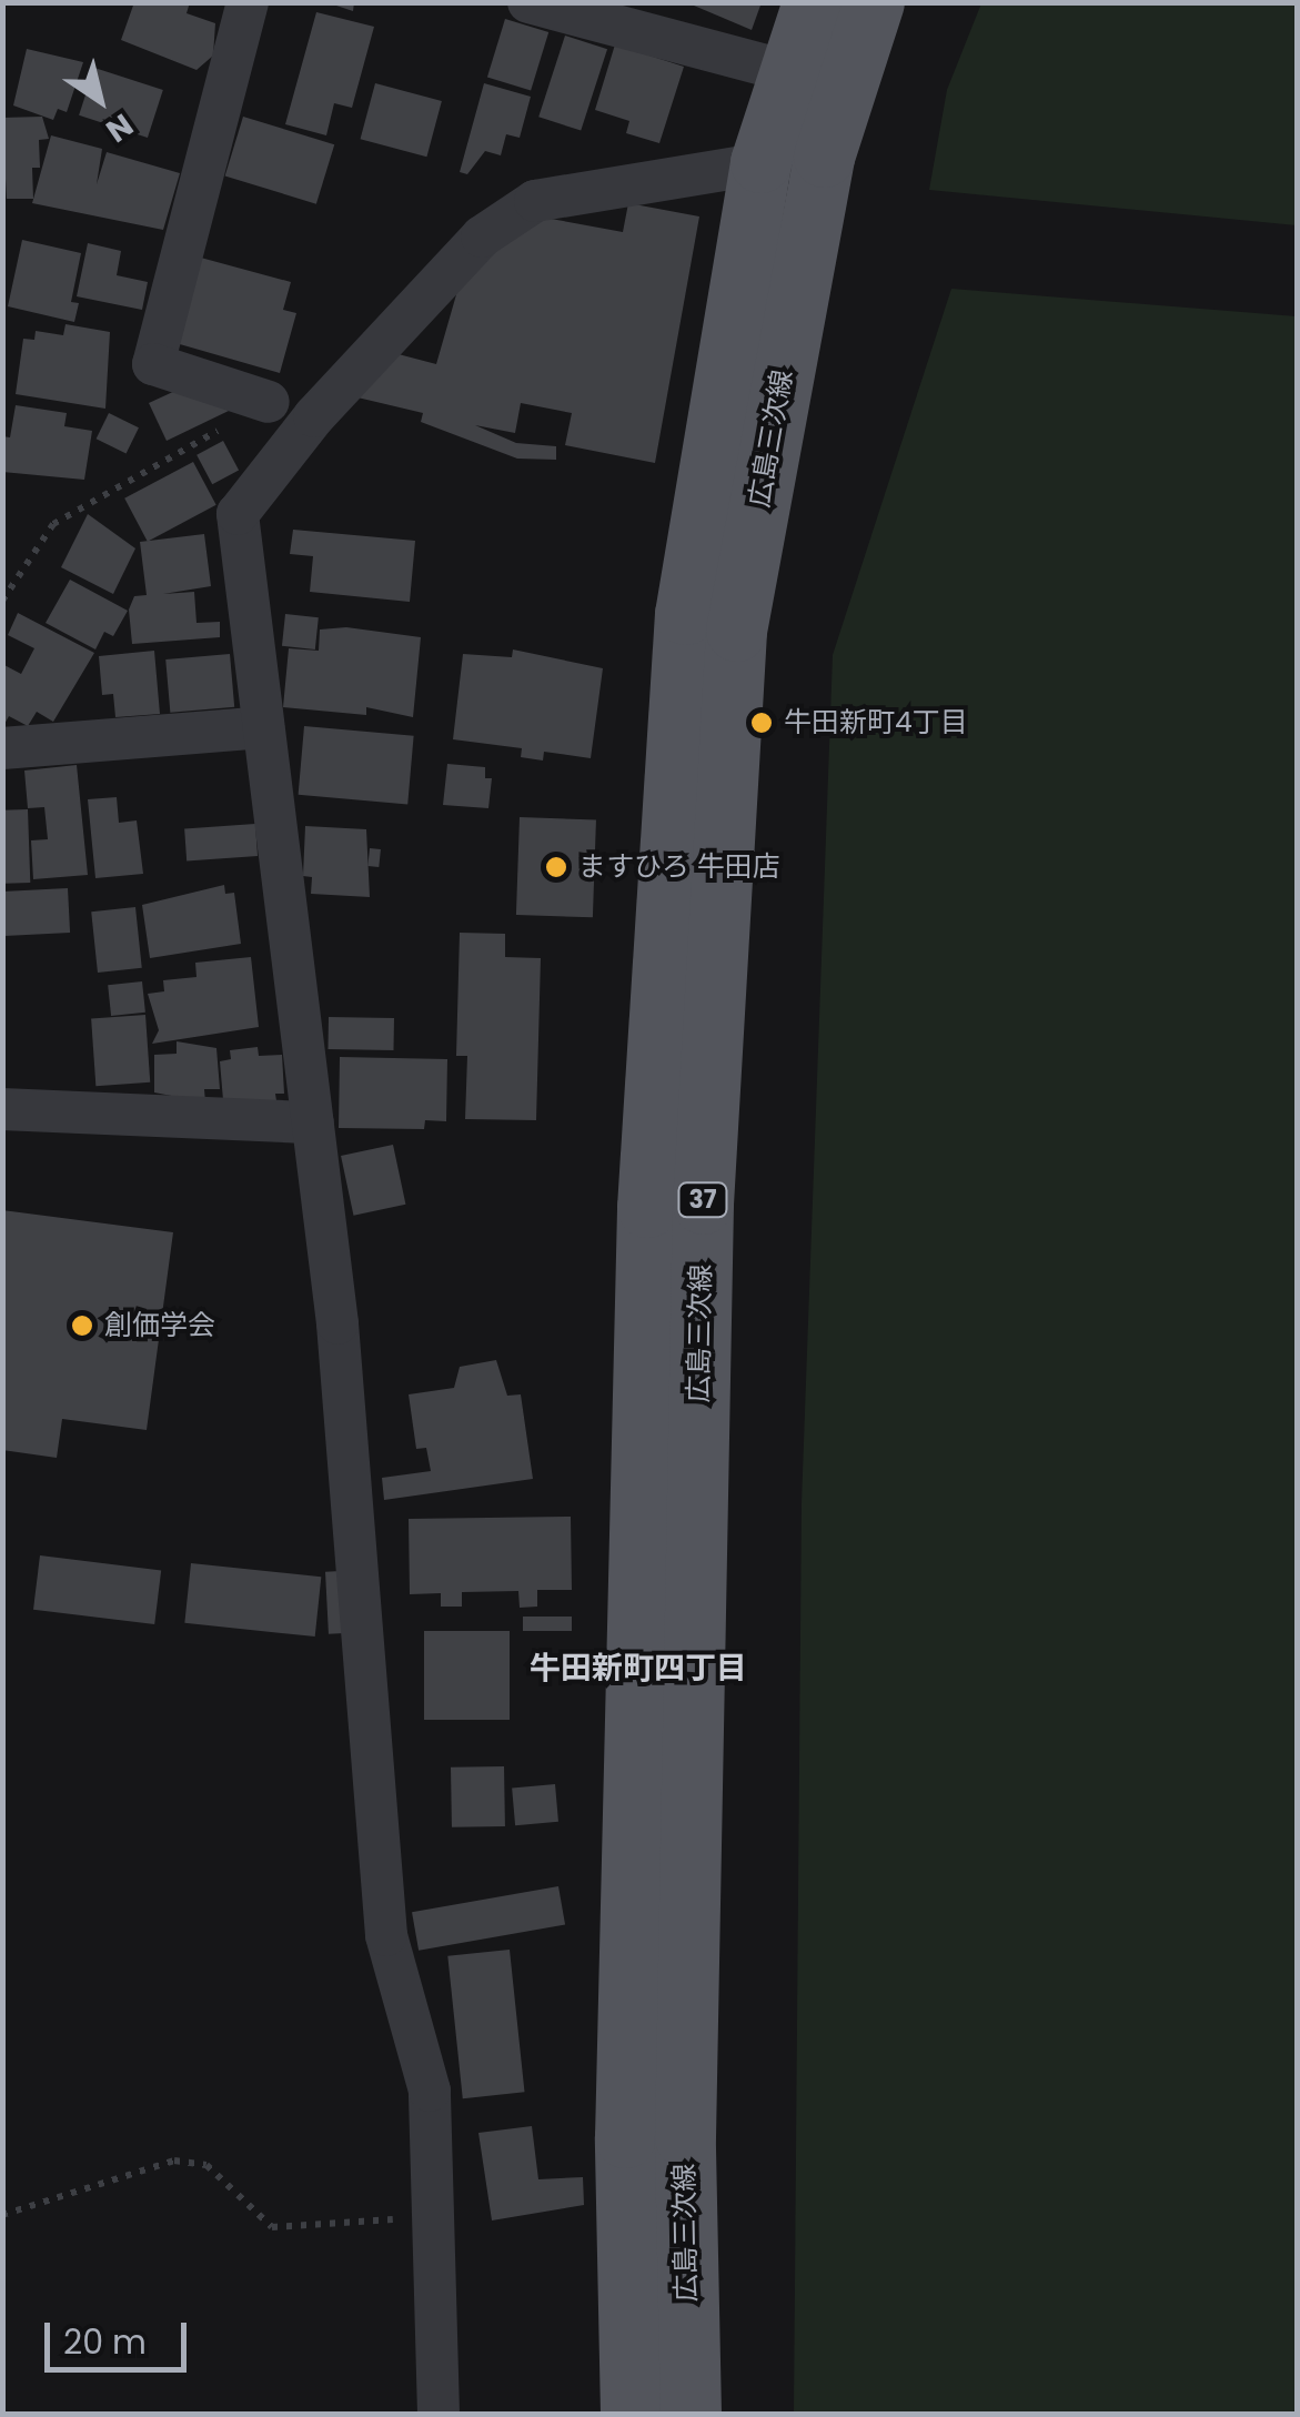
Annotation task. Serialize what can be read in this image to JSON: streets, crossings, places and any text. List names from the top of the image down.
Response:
{
  "streets": {
    "main road": ["広島三次線", "37"]
  },
  "districts": ["牛田新町四丁目"],
  "places": ["牛田新町4丁目", "ますひろ 牛田店", "創価学会"],
  "scale_bar": "20 m",
  "north": "bottom right"
}
